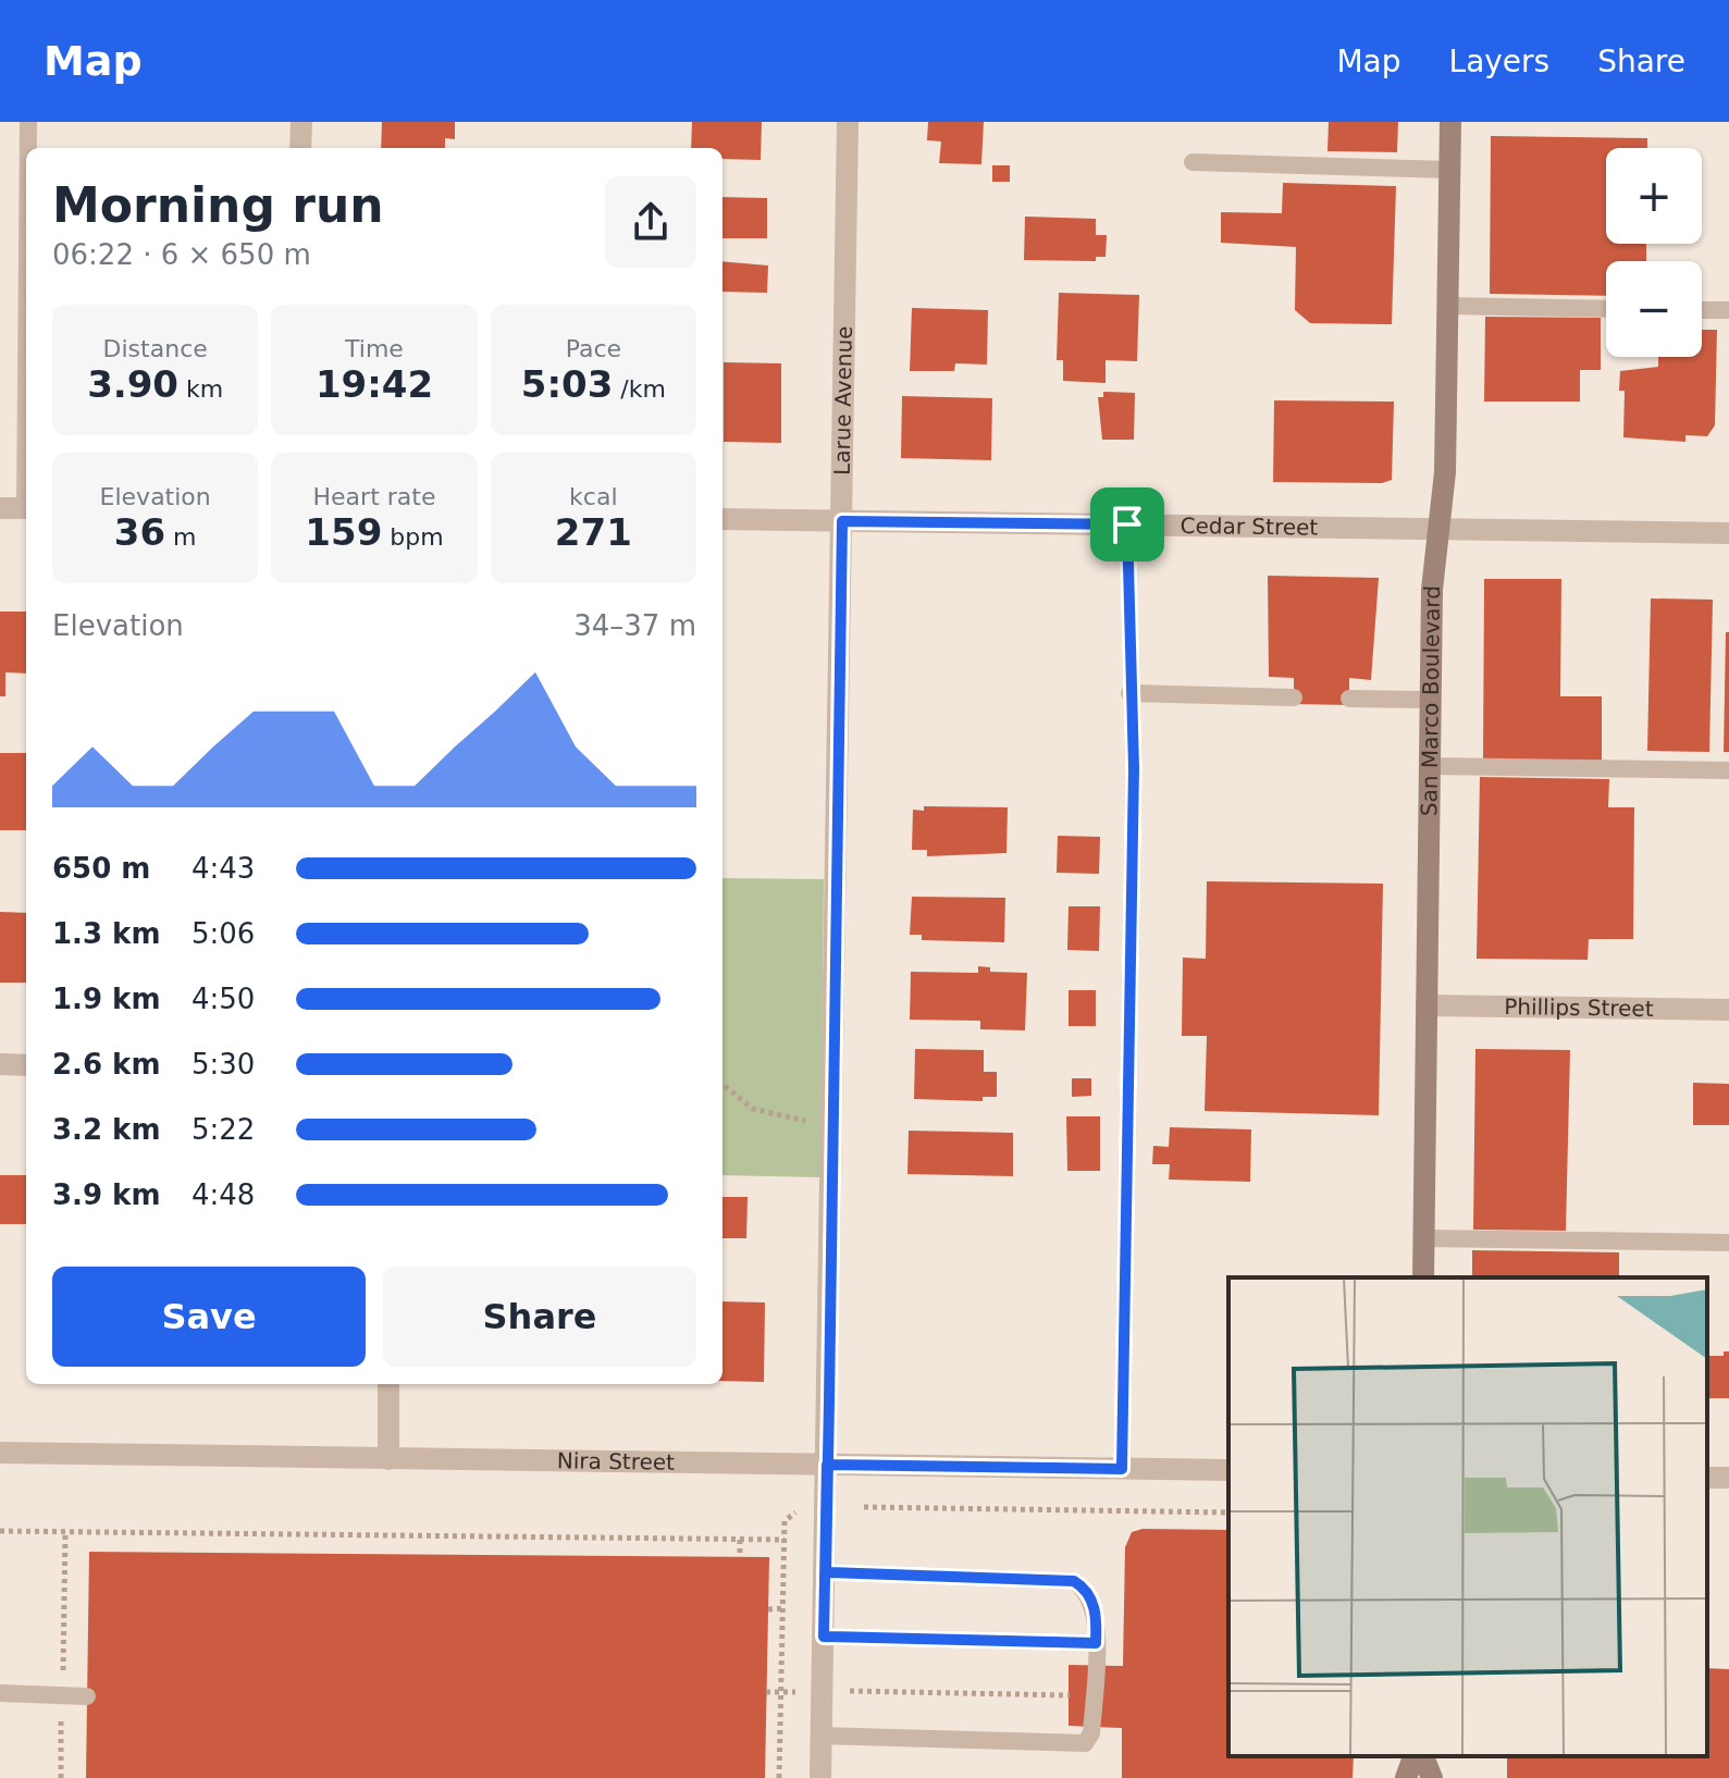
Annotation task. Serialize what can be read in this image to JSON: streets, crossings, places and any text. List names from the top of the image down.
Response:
{
  "streets": {
    "main road": ["San Marco Boulevard"],
    "street": [
      "Larue Avenue",
      "Cedar Street",
      "Phillips Street",
      "Nira Street"
    ]
  },
  "crossings": [
    ["Larue Avenue", "Cedar Street"],
    ["Larue Avenue", "Nira Street"],
    ["Cedar Street", "San Marco Boulevard"],
    ["San Marco Boulevard", "Phillips Street"]
  ],
  "page": {
    "header": "Map",
    "nav": ["Map", "Layers", "Share"],
    "map_buttons": ["+", "−"],
    "heading": ["Morning run", "06:22 · 6 × 650 m"],
    "stats": [
      ["Distance", "3.90 km"],
      ["Time", "19:42"],
      ["Pace", "5:03 /km"],
      ["Elevation", "36 m"],
      ["Heart rate", "159 bpm"],
      ["kcal", "271"]
    ],
    "chart": ["Elevation", "34–37 m"],
    "list": [
      {
        "name": "650 m",
        "note": "4:43"
      },
      {
        "name": "1.3 km",
        "note": "5:06"
      },
      {
        "name": "1.9 km",
        "note": "4:50"
      },
      {
        "name": "2.6 km",
        "note": "5:30"
      },
      {
        "name": "3.2 km",
        "note": "5:22"
      },
      {
        "name": "3.9 km",
        "note": "4:48"
      }
    ],
    "buttons": ["Save", "Share"]
  }
}
